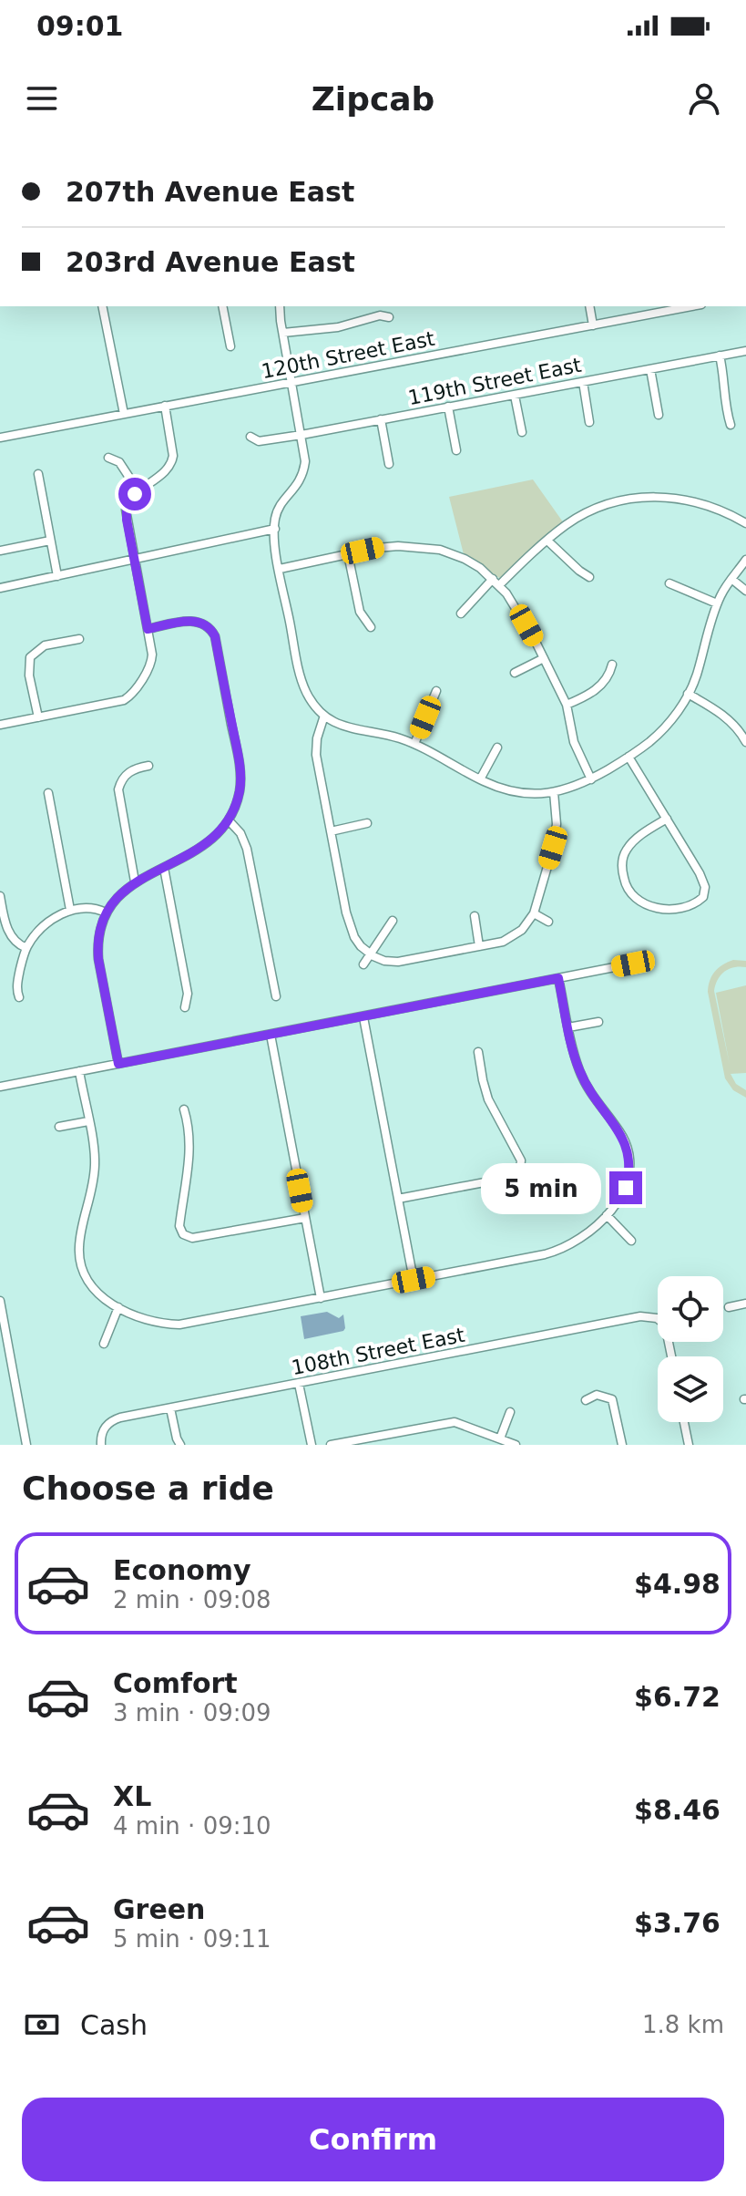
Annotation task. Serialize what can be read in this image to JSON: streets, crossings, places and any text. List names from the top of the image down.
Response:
{
  "streets": {
    "street": ["120th Street East", "119th Street East", "108th Street East"]
  },
  "page": {
    "status": "09:01",
    "header": "Zipcab",
    "banner": ["207th Avenue East", "203rd Avenue East"],
    "bubble": "5 min",
    "heading": "Choose a ride",
    "list": [
      {
        "name": "Economy",
        "note": "2 min · 09:08",
        "value": "$4.98"
      },
      {
        "name": "Comfort",
        "note": "3 min · 09:09",
        "value": "$6.72"
      },
      {
        "name": "XL",
        "note": "4 min · 09:10",
        "value": "$8.46"
      },
      {
        "name": "Green",
        "note": "5 min · 09:11",
        "value": "$3.76"
      }
    ],
    "pay": ["Cash", "1.8 km"],
    "buttons": "Confirm"
  }
}
